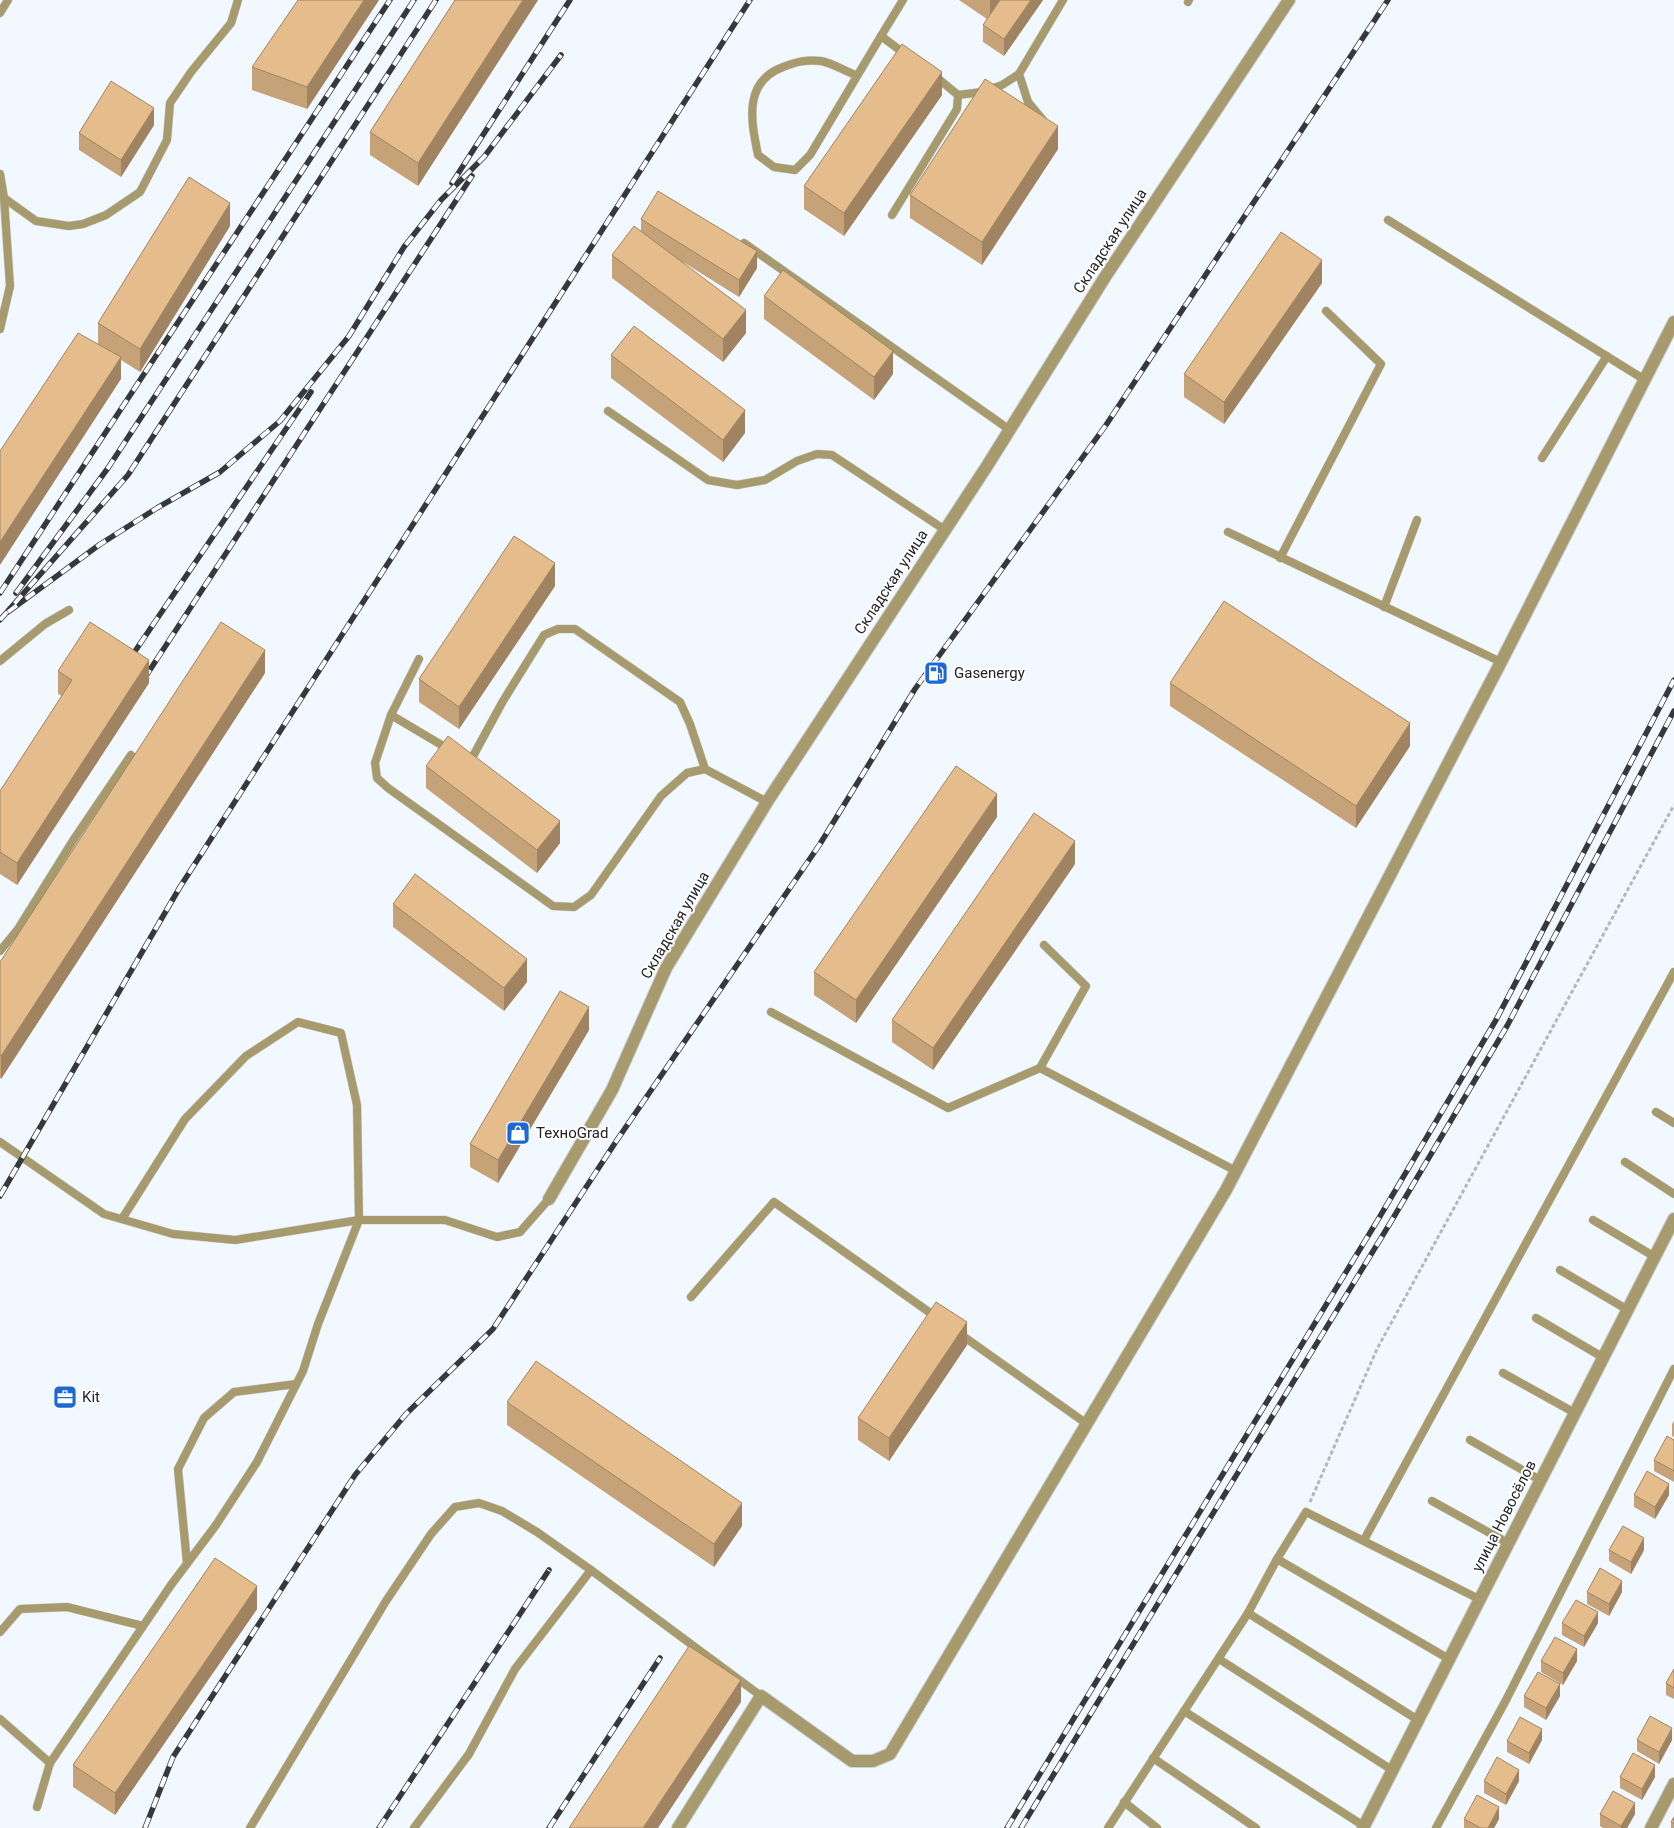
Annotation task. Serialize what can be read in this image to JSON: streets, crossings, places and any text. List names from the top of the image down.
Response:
{
  "streets": {
    "street": ["Складская улица", "улица Новосёлов"]
  },
  "places": {
    "fuel station": ["Gasenergy"],
    "shop": ["ТехноGrad"],
    "office": ["Kit"]
  }
}
